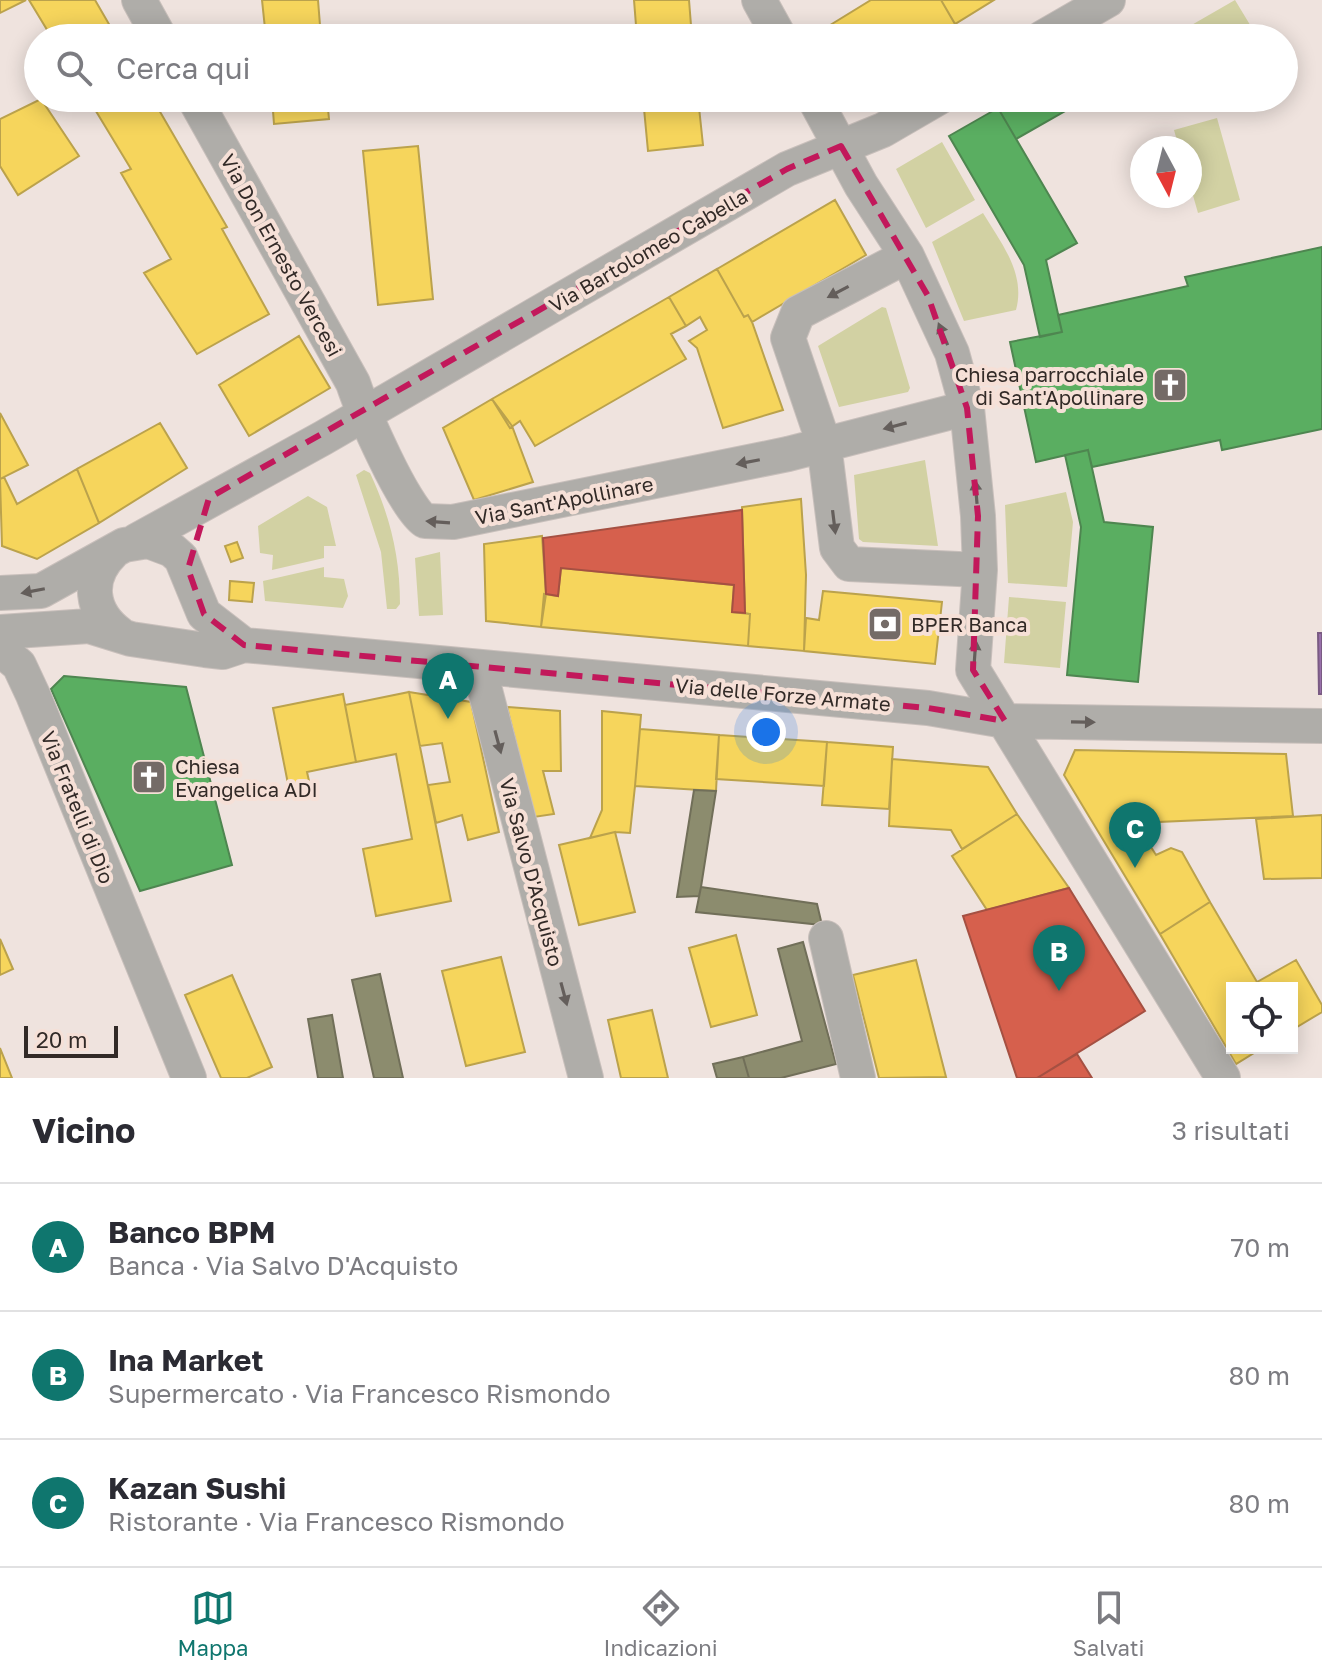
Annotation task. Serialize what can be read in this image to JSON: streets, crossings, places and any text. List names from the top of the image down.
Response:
{
  "streets": {
    "street": [
      "Via Bartolomeo Cabella",
      "Via Don Ernesto Vercesi",
      "Via Sant'Apollinare",
      "Via delle Forze Armate",
      "Via Fratelli di Dio",
      "Via Salvo D'Acquisto"
    ]
  },
  "crossings": [
    ["Via Bartolomeo Cabella", "Via Don Ernesto Vercesi"],
    ["Via Bartolomeo Cabella", "Via Sant'Apollinare"],
    ["Via Don Ernesto Vercesi", "Via Sant'Apollinare"],
    ["Via delle Forze Armate", "Via Fratelli di Dio"],
    ["Via delle Forze Armate", "Via Salvo D'Acquisto"]
  ],
  "one_way": ["Via Sant'Apollinare", "Via Salvo D'Acquisto"],
  "places": {
    "church": ["Chiesa parrocchiale di Sant'Apollinare", "Chiesa Evangelica ADI"],
    "bank": ["BPER Banca"]
  },
  "scale_bar": "20 m",
  "north": "bottom",
  "page": {
    "search": "Cerca qui",
    "pins": ["A", "C", "B"],
    "scale": "20 m",
    "heading": ["Vicino", "3 risultati"],
    "list": [
      {
        "mark": "A",
        "name": "Banco BPM",
        "note": "Banca · Via Salvo D'Acquisto",
        "value": "70 m"
      },
      {
        "mark": "B",
        "name": "Ina Market",
        "note": "Supermercato · Via Francesco Rismondo",
        "value": "80 m"
      },
      {
        "mark": "C",
        "name": "Kazan Sushi",
        "note": "Ristorante · Via Francesco Rismondo",
        "value": "80 m"
      }
    ],
    "nav": ["Mappa", "Indicazioni", "Salvati"]
  }
}
